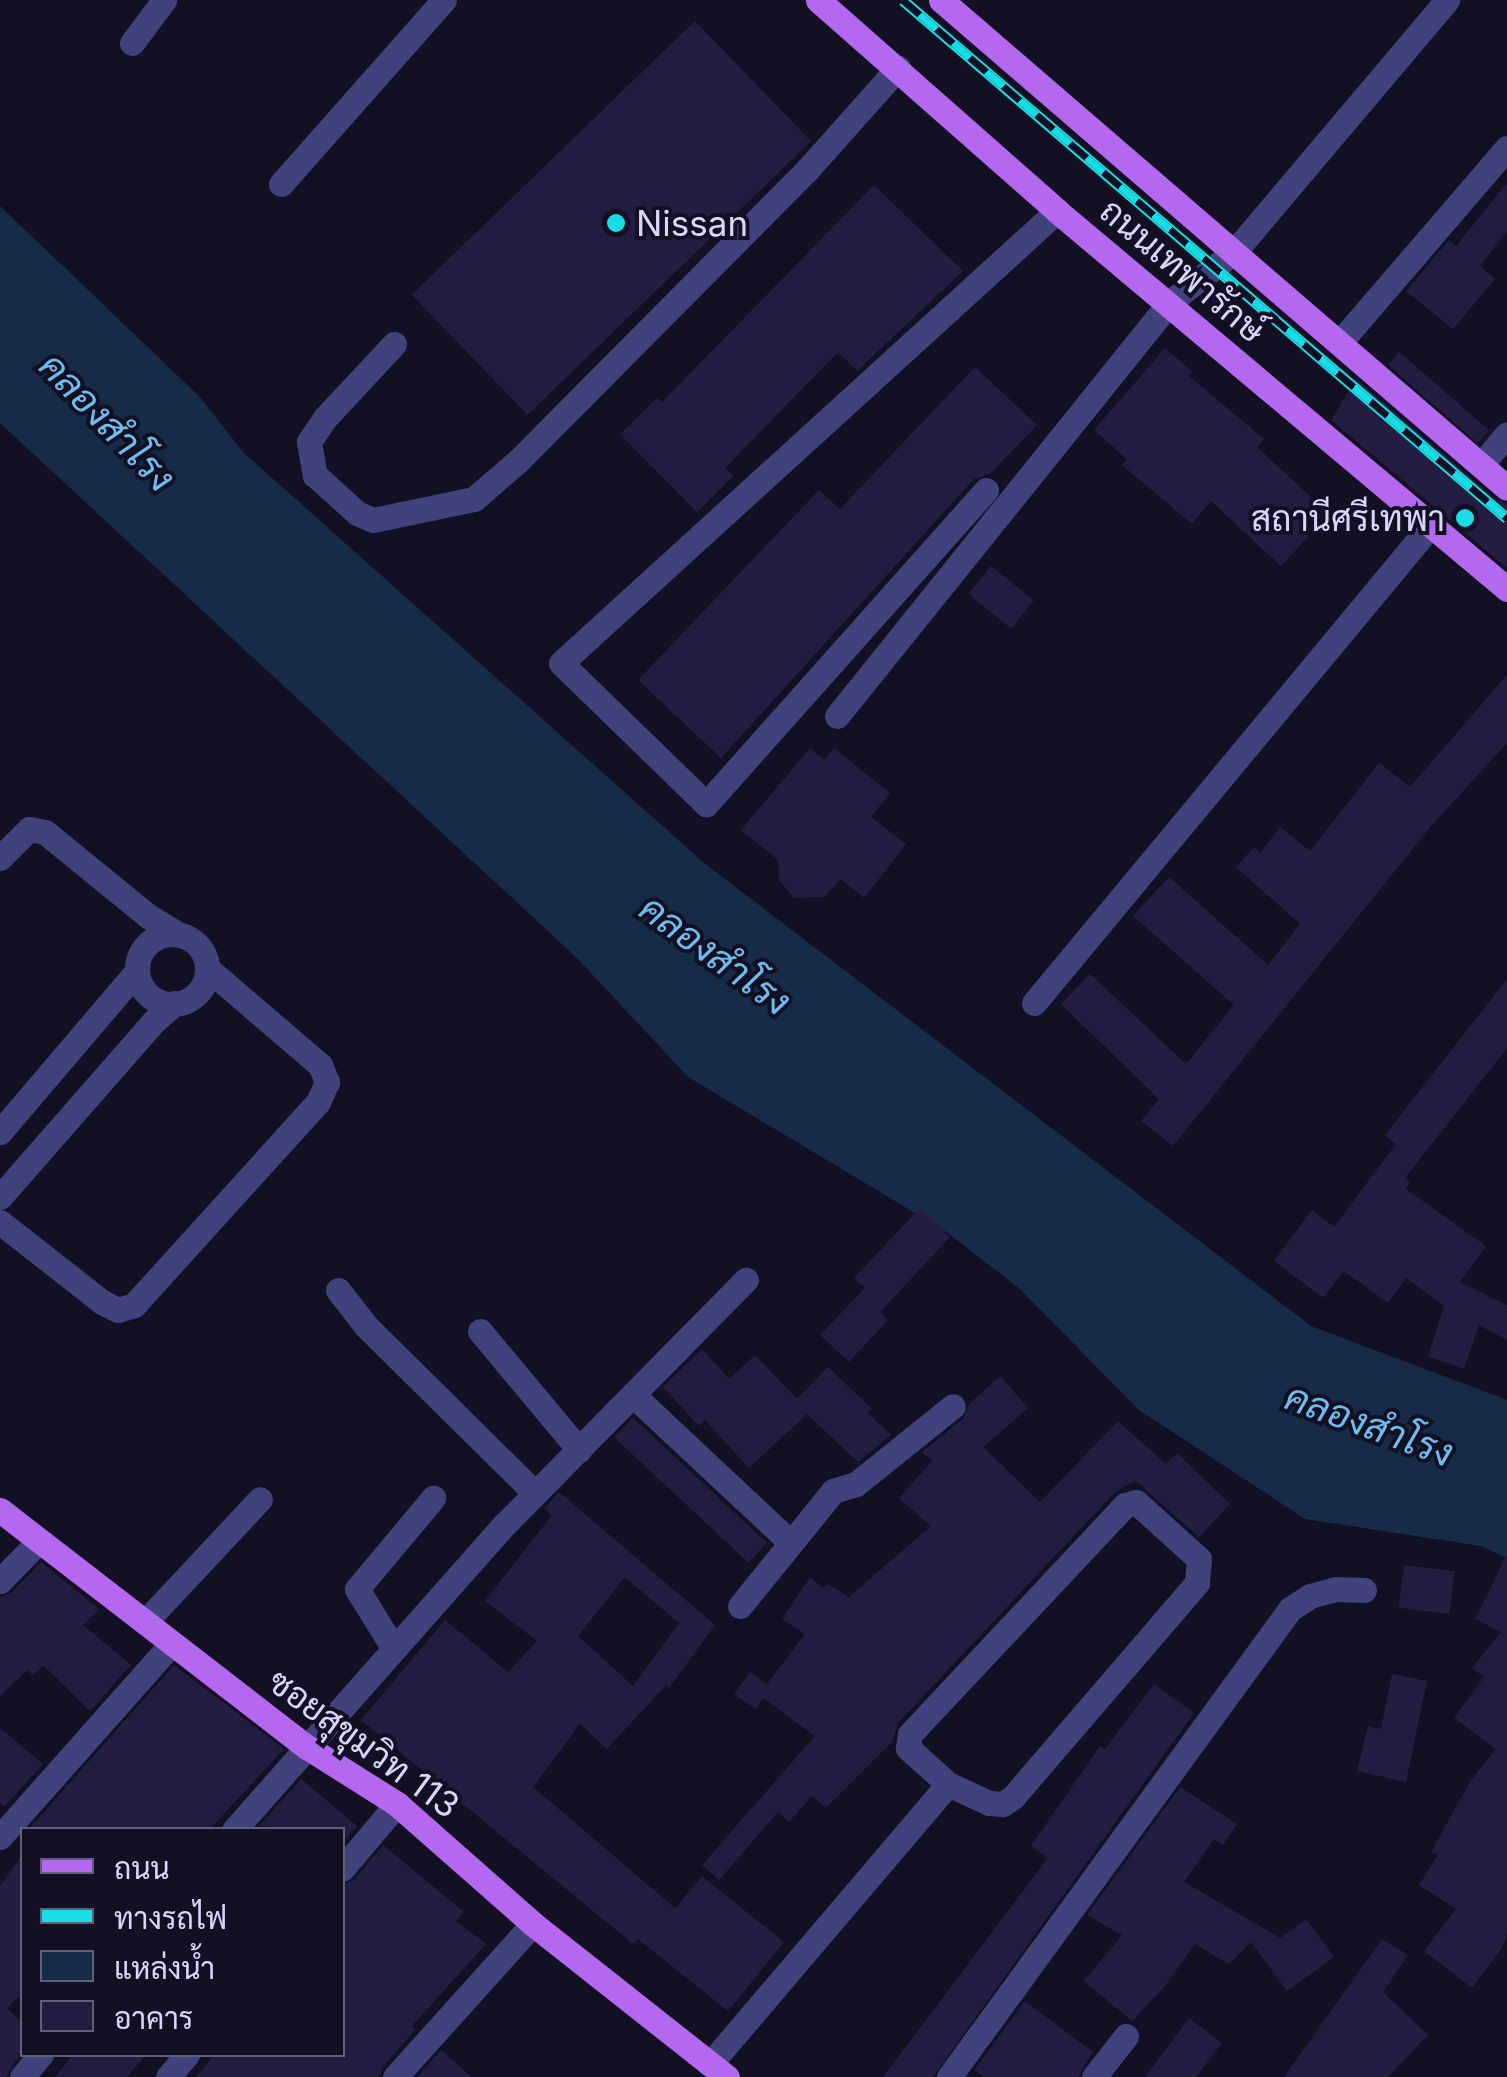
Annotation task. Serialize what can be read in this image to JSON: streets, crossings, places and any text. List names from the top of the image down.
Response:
{
  "streets": {
    "main road": ["ถนนเทพารักษ์", "ซอยสุขุมวิท 113"]
  },
  "water": ["คลองสำโรง"],
  "places": ["Nissan", "สถานีศรีเทพา"],
  "legend": [
    "ถนน",
    "ทางรถไฟ",
    "แหล่งน้ำ",
    "อาคาร"
  ]
}
